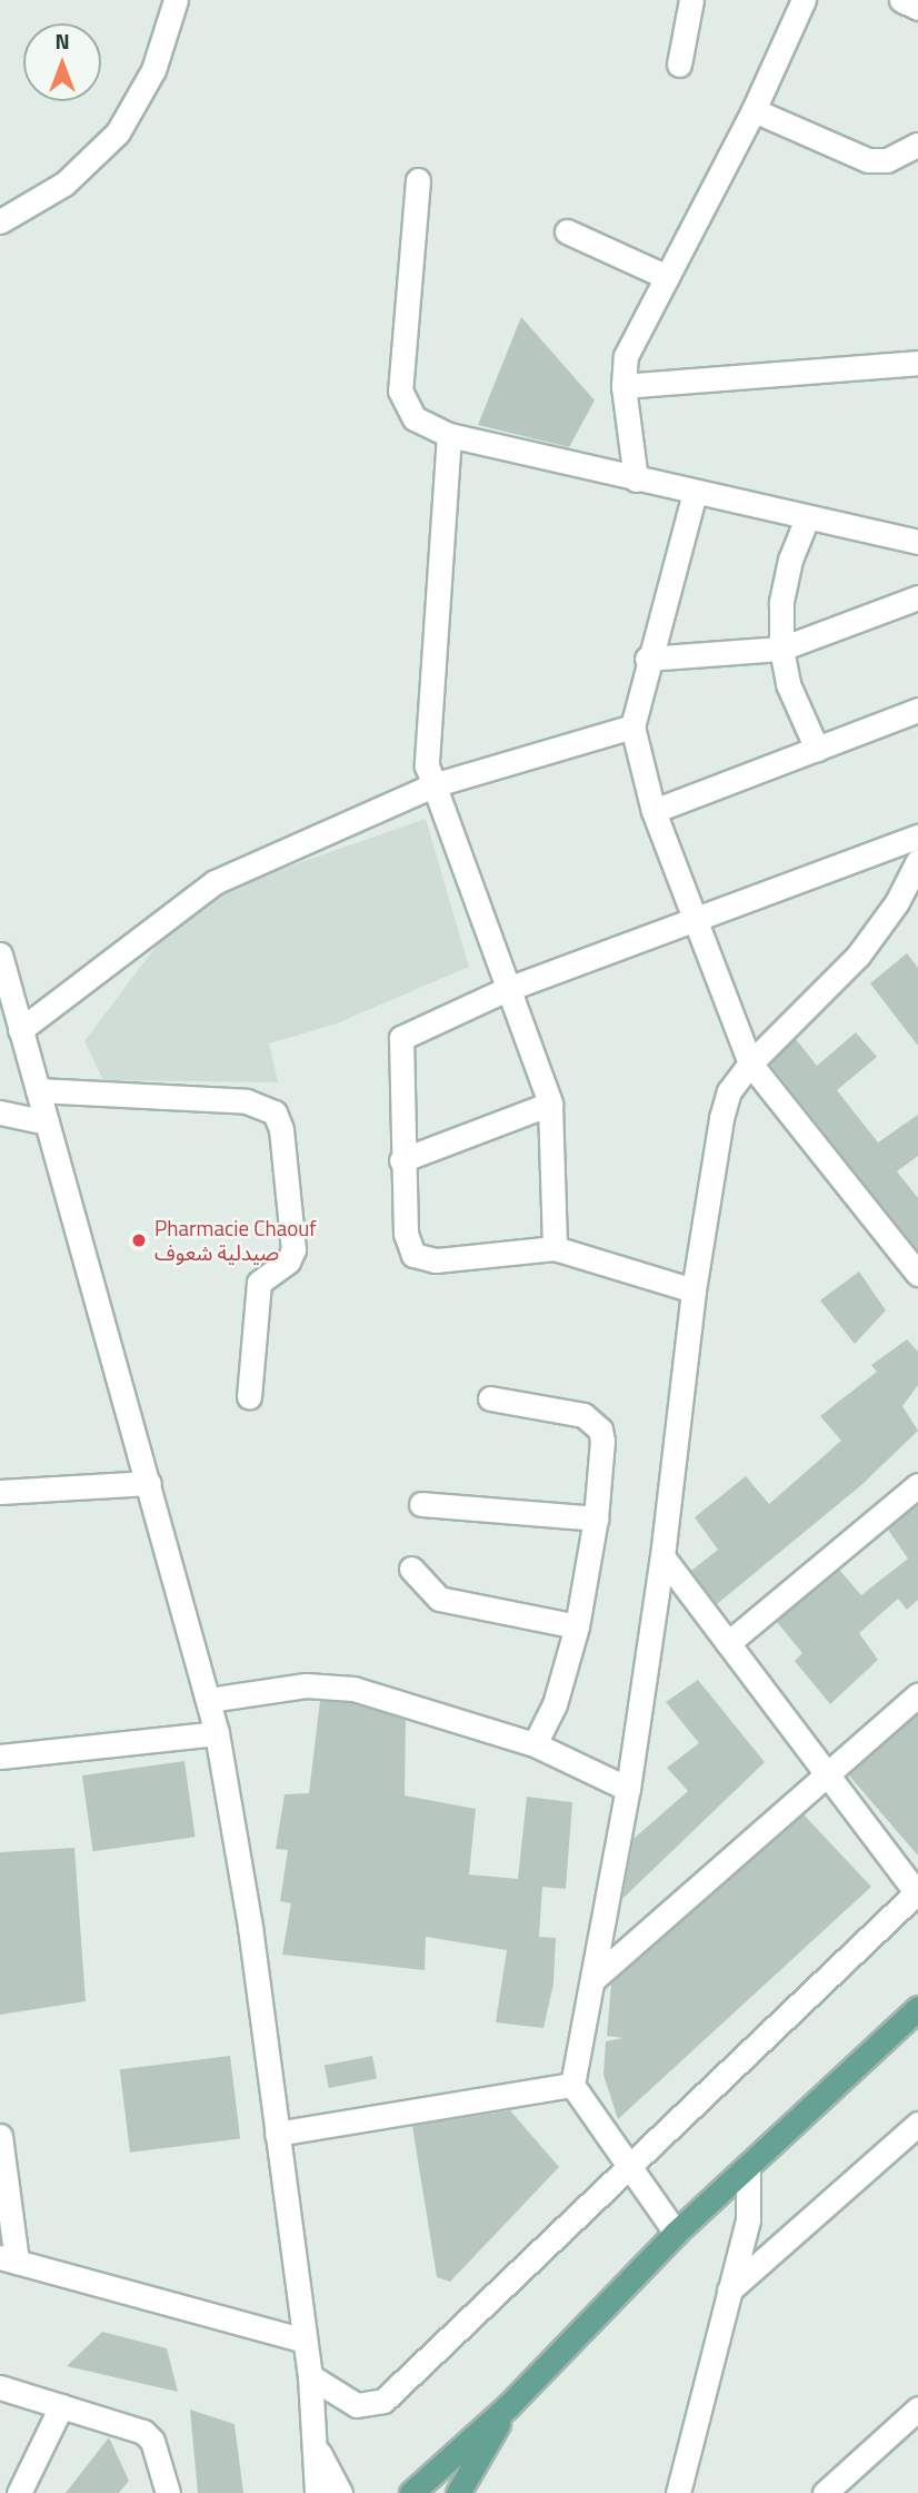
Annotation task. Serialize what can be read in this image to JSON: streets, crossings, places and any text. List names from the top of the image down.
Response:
{
  "places": ["Pharmacie Chaouf صيدلية شعوف"],
  "north": "top"
}
